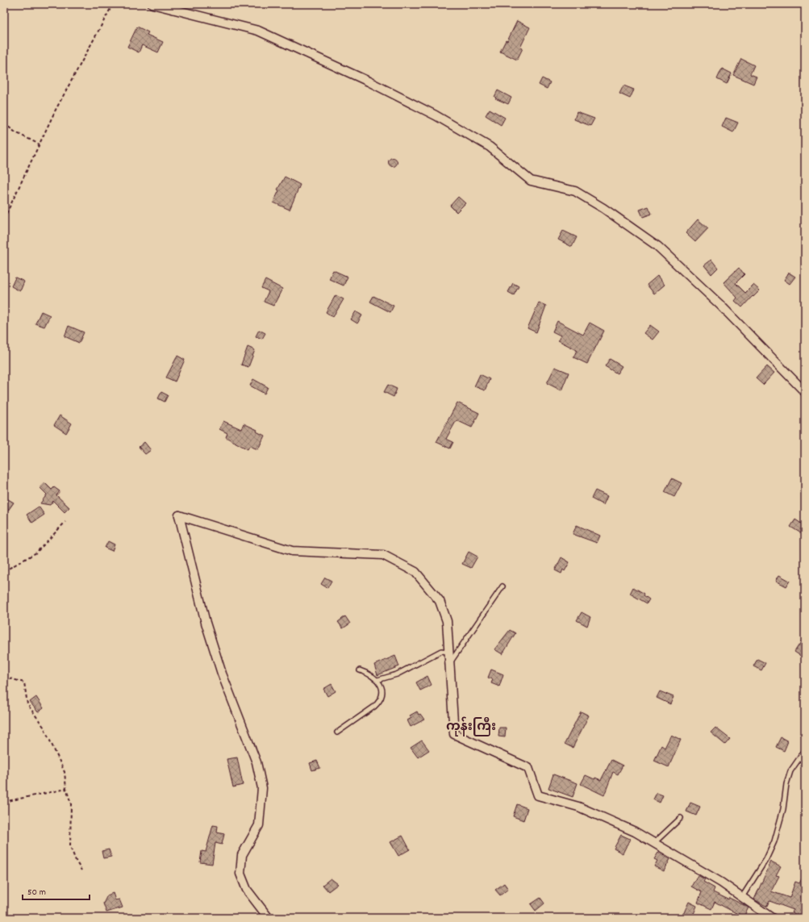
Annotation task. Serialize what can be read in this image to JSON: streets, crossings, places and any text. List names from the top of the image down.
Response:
{
  "districts": ["ကုန်းကြီး"],
  "scale_bar": "50 m"
}
